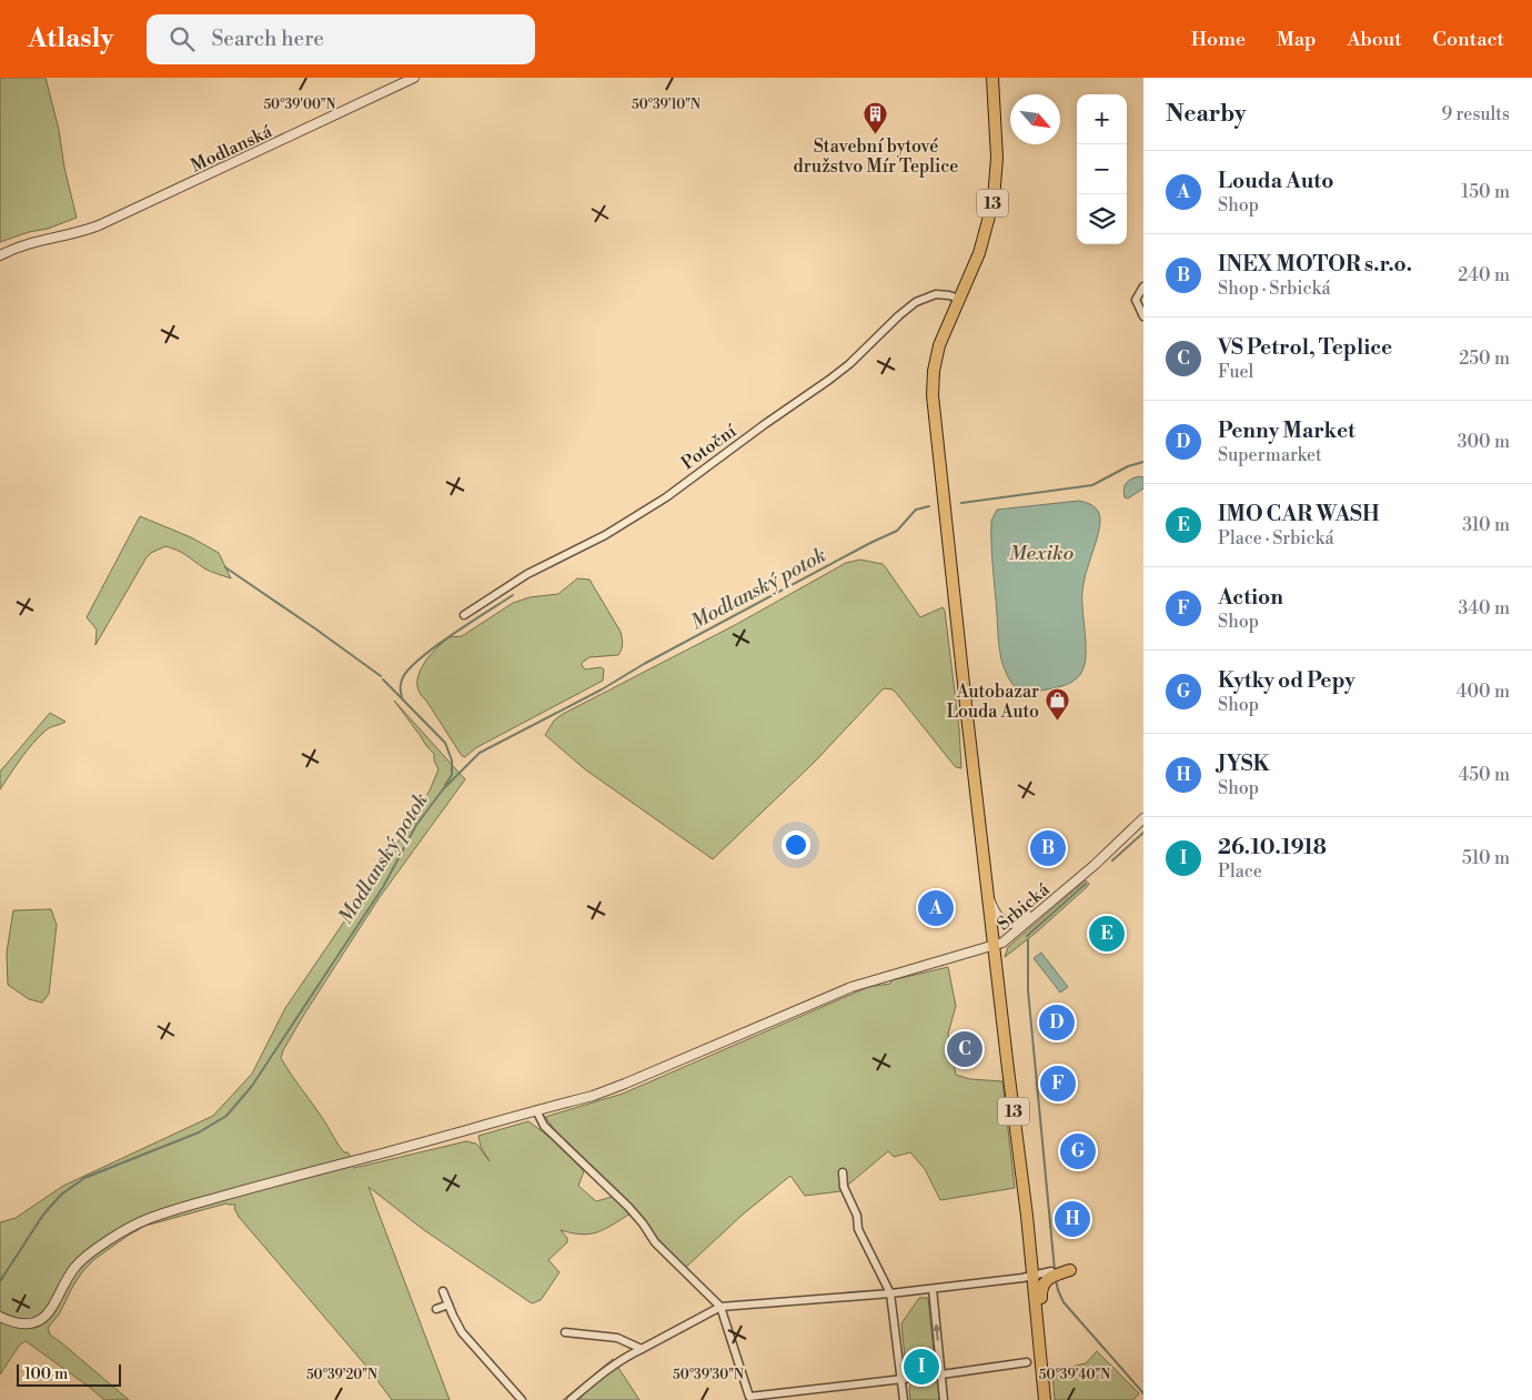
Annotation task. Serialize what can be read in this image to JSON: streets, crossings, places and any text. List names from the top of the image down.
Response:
{
  "streets": {
    "main road": ["13"],
    "street": ["Modlanská", "Potoční", "Srbická"]
  },
  "crossings": [
    ["13", "Potoční"],
    ["13", "Srbická"]
  ],
  "water": ["Mexiko", "Modlanský potok"],
  "places": {
    "building": ["Stavební bytové družstvo Mír Teplice"],
    "shop": ["Autobazar Louda Auto"]
  },
  "scale_bar": "100 m",
  "north": "bottom right",
  "page": {
    "header": "Atlasly",
    "search": "Search here",
    "nav": [
      "Home",
      "Map",
      "About",
      "Contact"
    ],
    "heading": ["Nearby", "9 results"],
    "map_buttons": ["+", "−"],
    "list": [
      {
        "mark": "A",
        "name": "Louda Auto",
        "note": "Shop",
        "value": "150 m"
      },
      {
        "mark": "B",
        "name": "INEX MOTOR s.r.o.",
        "note": "Shop · Srbická",
        "value": "240 m"
      },
      {
        "mark": "C",
        "name": "VS Petrol, Teplice",
        "note": "Fuel",
        "value": "250 m"
      },
      {
        "mark": "D",
        "name": "Penny Market",
        "note": "Supermarket",
        "value": "300 m"
      },
      {
        "mark": "E",
        "name": "IMO CAR WASH",
        "note": "Place · Srbická",
        "value": "310 m"
      },
      {
        "mark": "F",
        "name": "Action",
        "note": "Shop",
        "value": "340 m"
      },
      {
        "mark": "G",
        "name": "Kytky od Pepy",
        "note": "Shop",
        "value": "400 m"
      },
      {
        "mark": "H",
        "name": "JYSK",
        "note": "Shop",
        "value": "450 m"
      },
      {
        "mark": "I",
        "name": "26.10.1918",
        "note": "Place",
        "value": "510 m"
      }
    ],
    "pins": [
      "B",
      "A",
      "E",
      "D",
      "C",
      "F",
      "G",
      "H",
      "I"
    ],
    "scale": "100 m"
  },
  "coordinates": [
    "50°39'00\"N",
    "50°39'10\"N",
    "50°39'20\"N",
    "50°39'30\"N",
    "50°39'40\"N"
  ]
}
